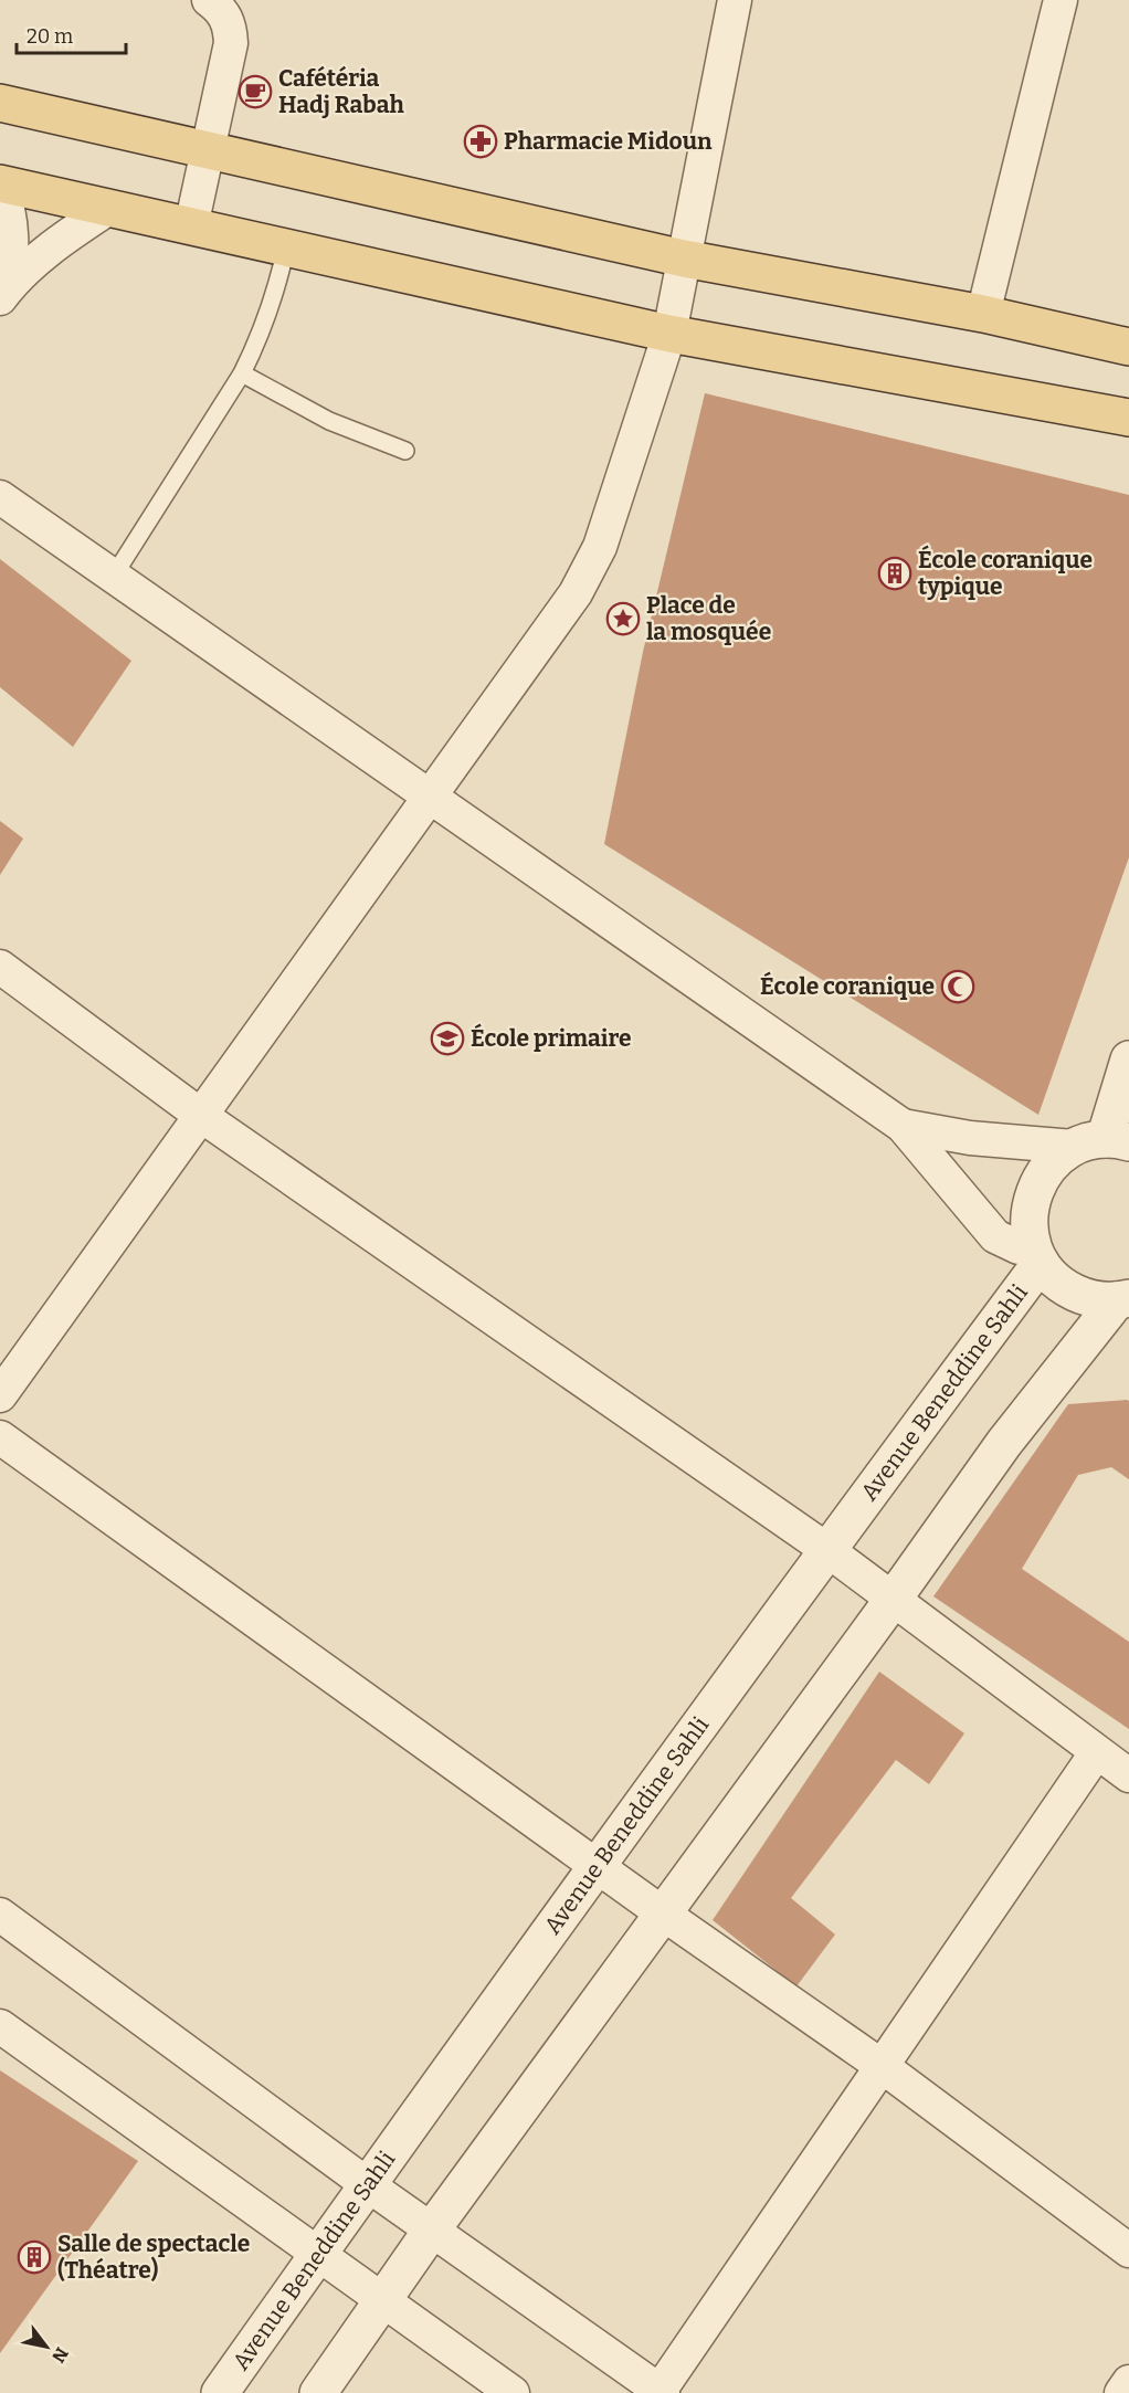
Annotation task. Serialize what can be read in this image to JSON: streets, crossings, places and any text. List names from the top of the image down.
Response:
{
  "streets": {
    "street": ["Avenue Beneddine Sahli"]
  },
  "places": {
    "cafe": ["Cafétéria Hadj Rabah"],
    "pharmacy": ["Pharmacie Midoun"],
    "building": ["École coranique typique", "Salle de spectacle (Théatre)"],
    "place": ["Place de la mosquée"],
    "mosque": ["École coranique"],
    "school or university": ["École primaire"]
  },
  "scale_bar": "20 m",
  "north": "bottom right"
}
